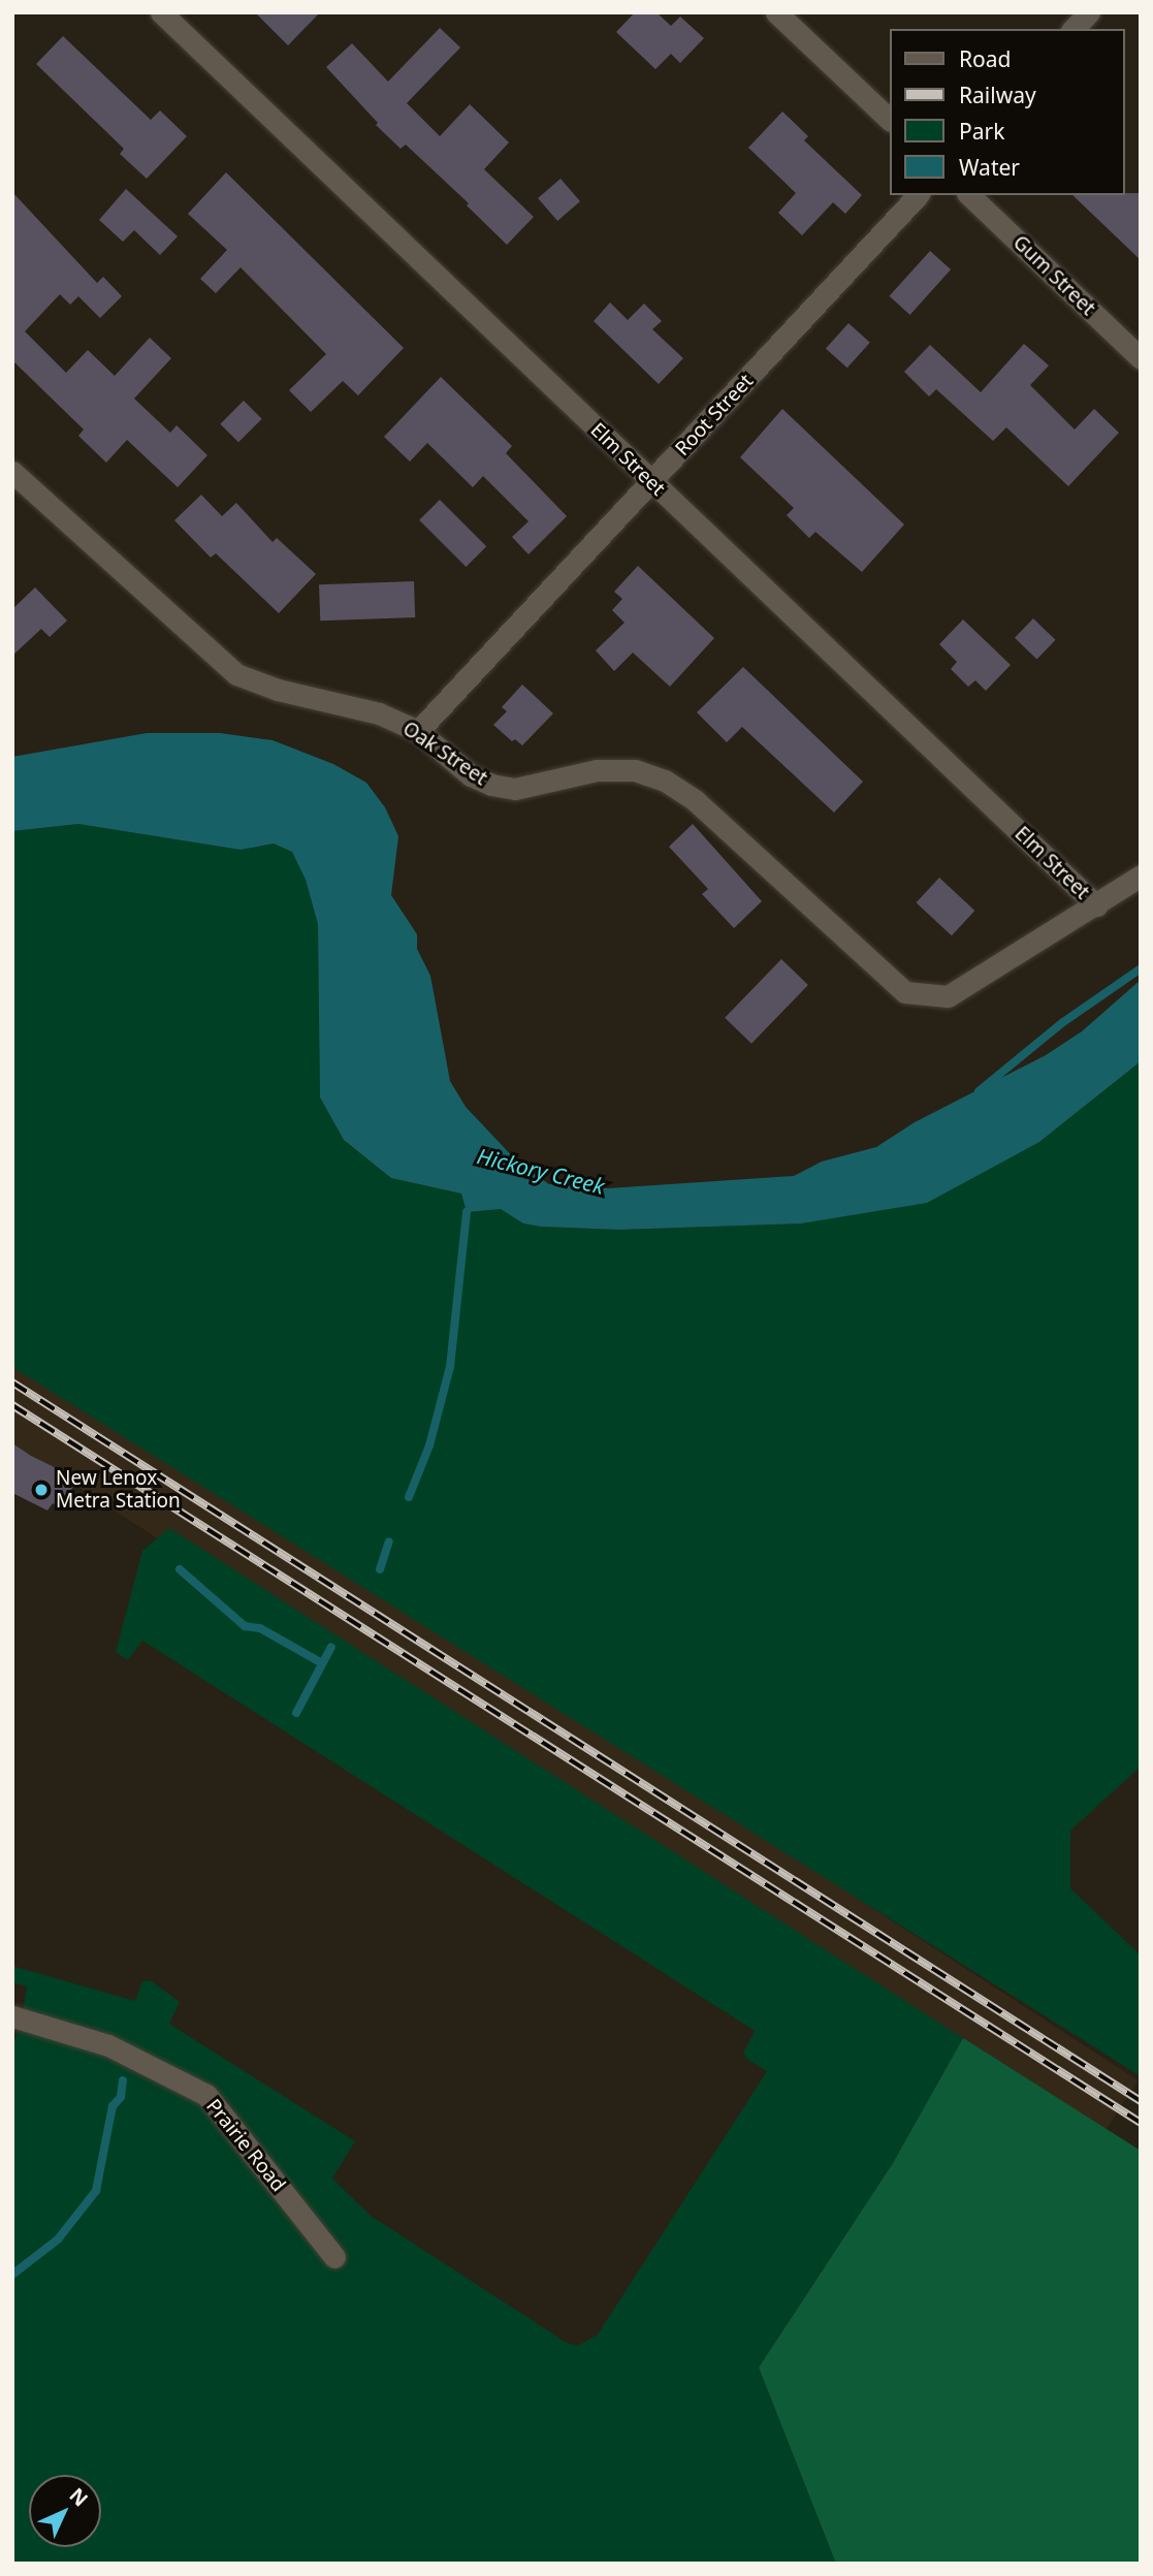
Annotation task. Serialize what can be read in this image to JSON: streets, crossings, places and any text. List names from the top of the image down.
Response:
{
  "streets": {
    "street": [
      "Gum Street",
      "Root Street",
      "Elm Street",
      "Oak Street",
      "Prairie Road"
    ]
  },
  "crossings": [
    ["Root Street", "Elm Street"],
    ["Root Street", "Oak Street"],
    ["Elm Street", "Oak Street"]
  ],
  "water": ["Hickory Creek"],
  "places": ["New Lenox Metra Station"],
  "legend": [
    "Road",
    "Railway",
    "Park",
    "Water"
  ],
  "north": "top right"
}
